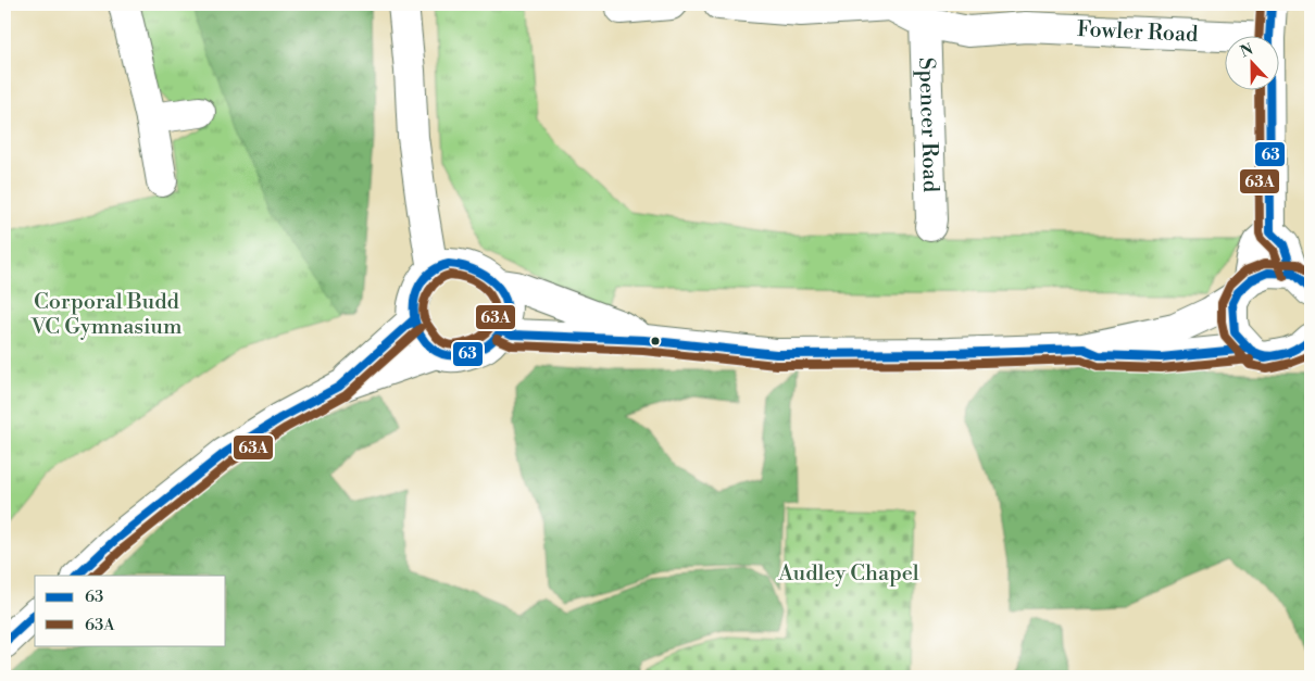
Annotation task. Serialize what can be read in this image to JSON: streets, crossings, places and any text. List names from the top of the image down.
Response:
{
  "streets": {
    "street": ["Fowler Road", "Spencer Road"]
  },
  "crossings": [
    ["Fowler Road", "Spencer Road"]
  ],
  "parks": ["Corporal Budd VC Gymnasium", "Audley Chapel"],
  "lines": ["transit line 63", "transit line 63A"],
  "legend": ["63", "63A"],
  "north": "top"
}
